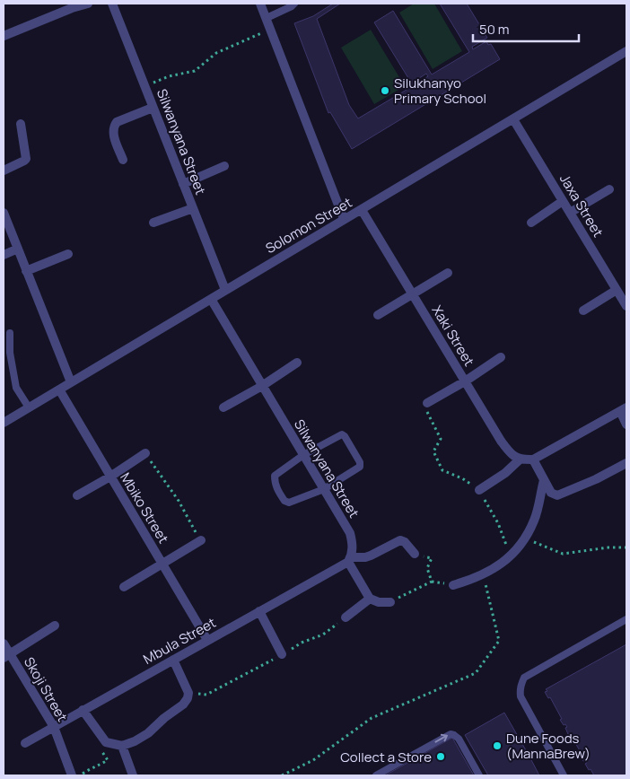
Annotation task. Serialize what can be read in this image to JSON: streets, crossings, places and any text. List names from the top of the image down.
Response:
{
  "streets": {
    "street": [
      "Silwanyana Street",
      "Jaxa Street",
      "Solomon Street",
      "Xaki Street",
      "Mbiko Street",
      "Mbula Street",
      "Skoji Street"
    ]
  },
  "crossings": [
    ["Silwanyana Street", "Solomon Street"],
    ["Silwanyana Street", "Mbula Street"],
    ["Jaxa Street", "Solomon Street"],
    ["Solomon Street", "Xaki Street"],
    ["Solomon Street", "Mbiko Street"],
    ["Mbiko Street", "Mbula Street"],
    ["Mbula Street", "Skoji Street"]
  ],
  "places": ["Silukhanyo Primary School", "Dune Foods (MannaBrew)", "Collect a Store"],
  "scale_bar": "50 m"
}
